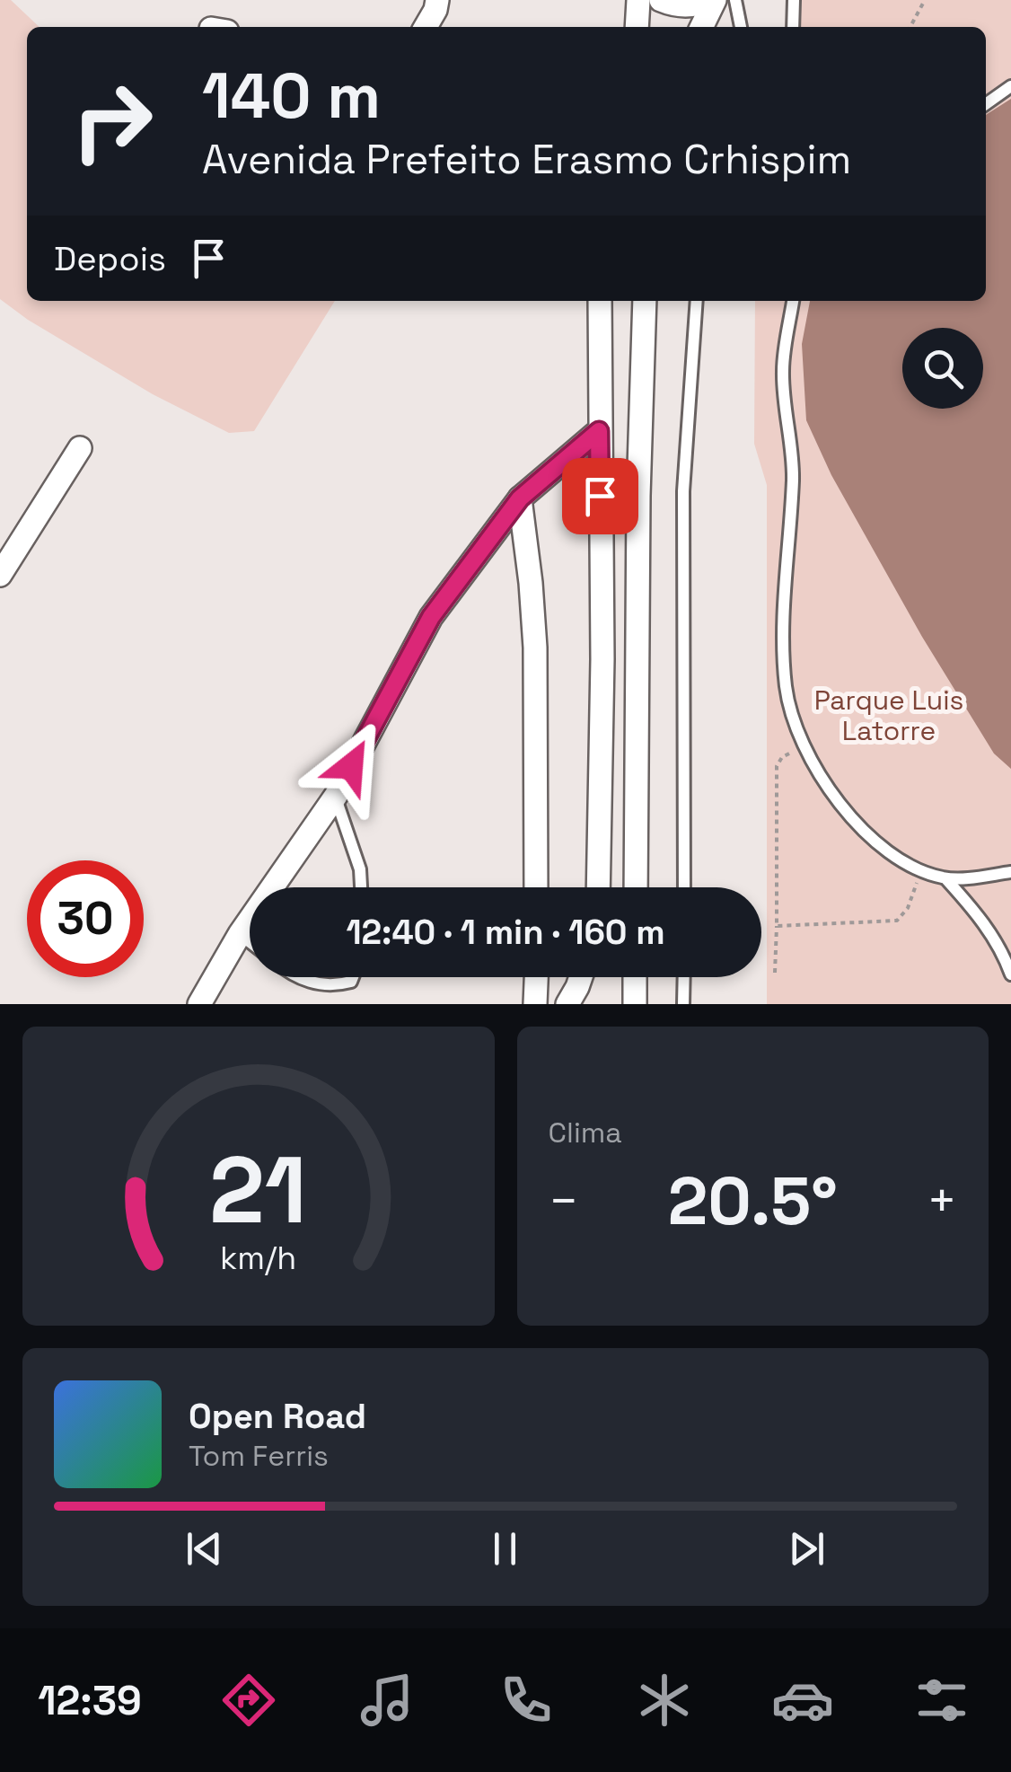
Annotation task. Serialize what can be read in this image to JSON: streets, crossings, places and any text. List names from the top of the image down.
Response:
{
  "parks": ["Parque Luis Latorre"],
  "page": {
    "turn": ["140 m", "Avenida Prefeito Erasmo Crhispim"],
    "then": "Depois",
    "limit": "30",
    "trip": "12:40 · 1 min · 160 m",
    "tile": "Clima",
    "heat": ["−", "20.5°", "+"],
    "song": ["Open Road", "Tom Ferris"],
    "tabs": "12:39",
    "gauge": ["21", "km/h"]
  }
}
